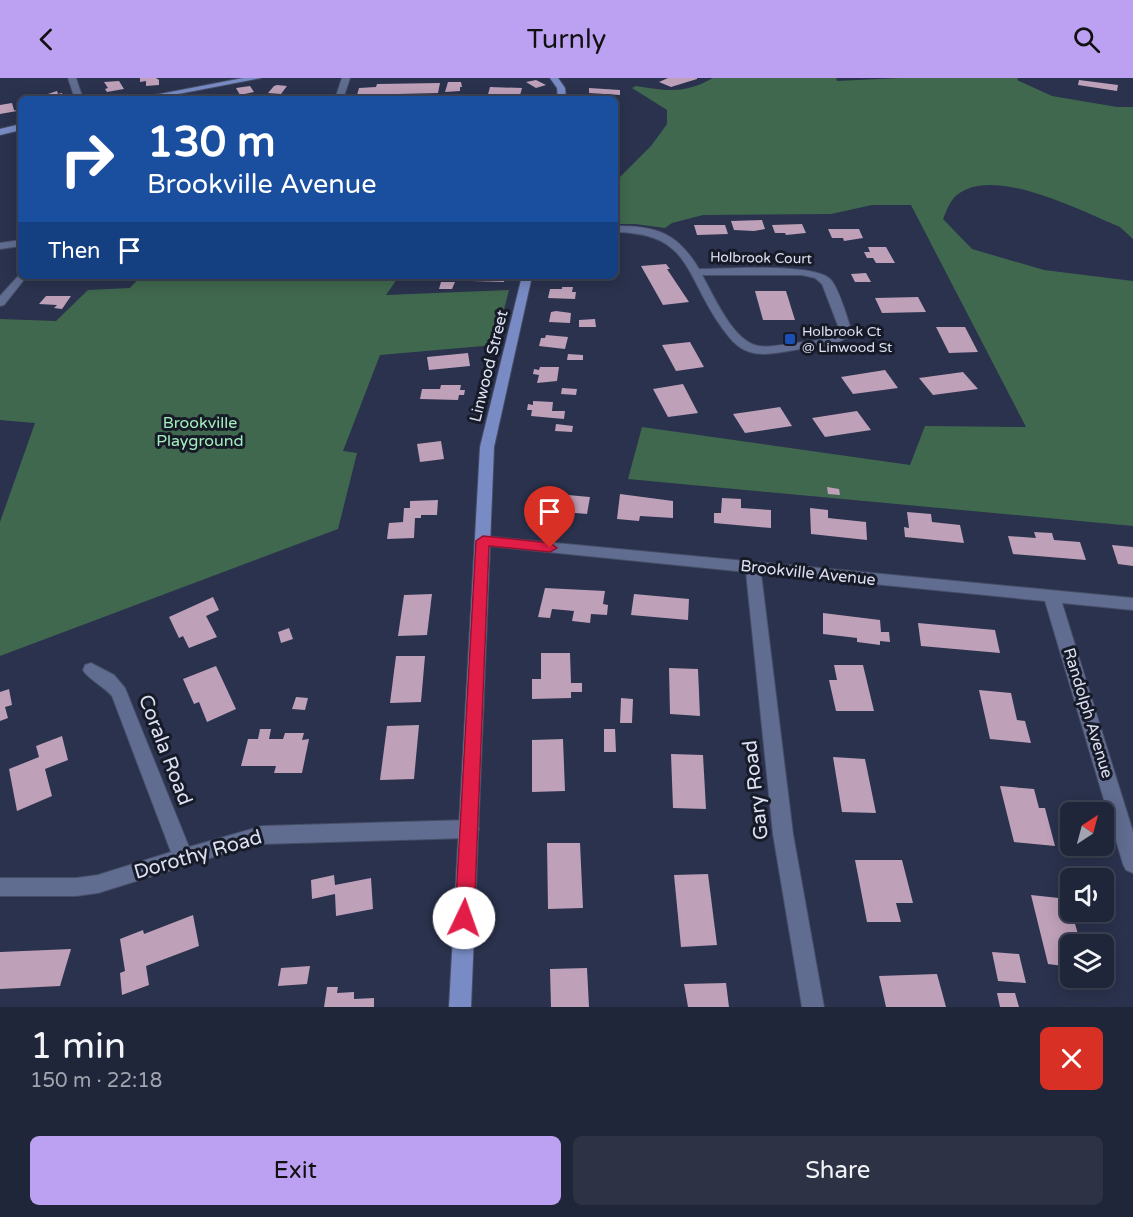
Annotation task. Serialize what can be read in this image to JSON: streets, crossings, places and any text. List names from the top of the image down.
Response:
{
  "streets": {
    "main road": ["Linwood Street"],
    "street": [
      "Holbrook Court",
      "Brookville Avenue",
      "Randolph Avenue",
      "Corala Road",
      "Gary Road",
      "Dorothy Road"
    ]
  },
  "crossings": [
    ["Linwood Street", "Brookville Avenue"],
    ["Linwood Street", "Dorothy Road"],
    ["Brookville Avenue", "Randolph Avenue"],
    ["Brookville Avenue", "Gary Road"],
    ["Corala Road", "Dorothy Road"]
  ],
  "parks": ["Brookville Playground"],
  "places": {
    "transit": ["Holbrook Ct @ Linwood St"]
  },
  "north": "top right",
  "page": {
    "header": "Turnly",
    "turn": ["130 m", "Brookville Avenue"],
    "then": "Then",
    "heading": ["1 min", "150 m · 22:18"],
    "buttons": ["Exit", "Share"]
  }
}
